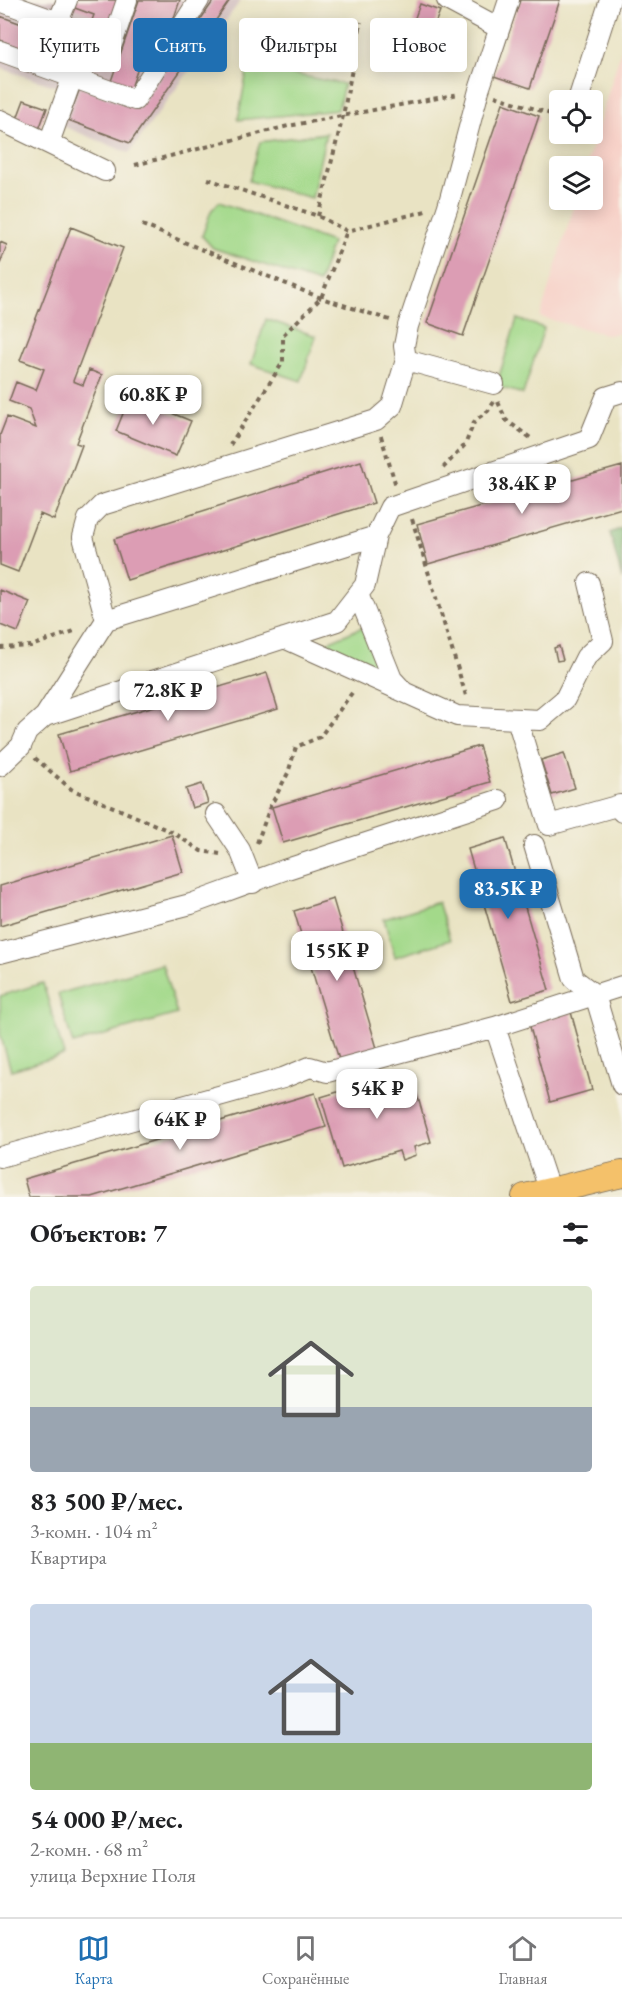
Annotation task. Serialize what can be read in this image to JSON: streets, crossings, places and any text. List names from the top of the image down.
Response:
{
  "page": {
    "chip": [
      "Купить",
      "Снять",
      "Фильтры",
      "Новое"
    ],
    "price": [
      "60.8K ₽",
      "38.4K ₽",
      "72.8K ₽",
      "83.5K ₽",
      "155K ₽",
      "54K ₽",
      "64K ₽"
    ],
    "heading": "Объектов: 7",
    "list": [
      {
        "name": "83 500 ₽/мес.",
        "note": "3-комн. · 104 m² · Квартира"
      },
      {
        "name": "54 000 ₽/мес.",
        "note": "2-комн. · 68 m² · улица Верхние Поля"
      }
    ],
    "tabs": ["Карта", "Сохранённые", "Главная"]
  }
}
